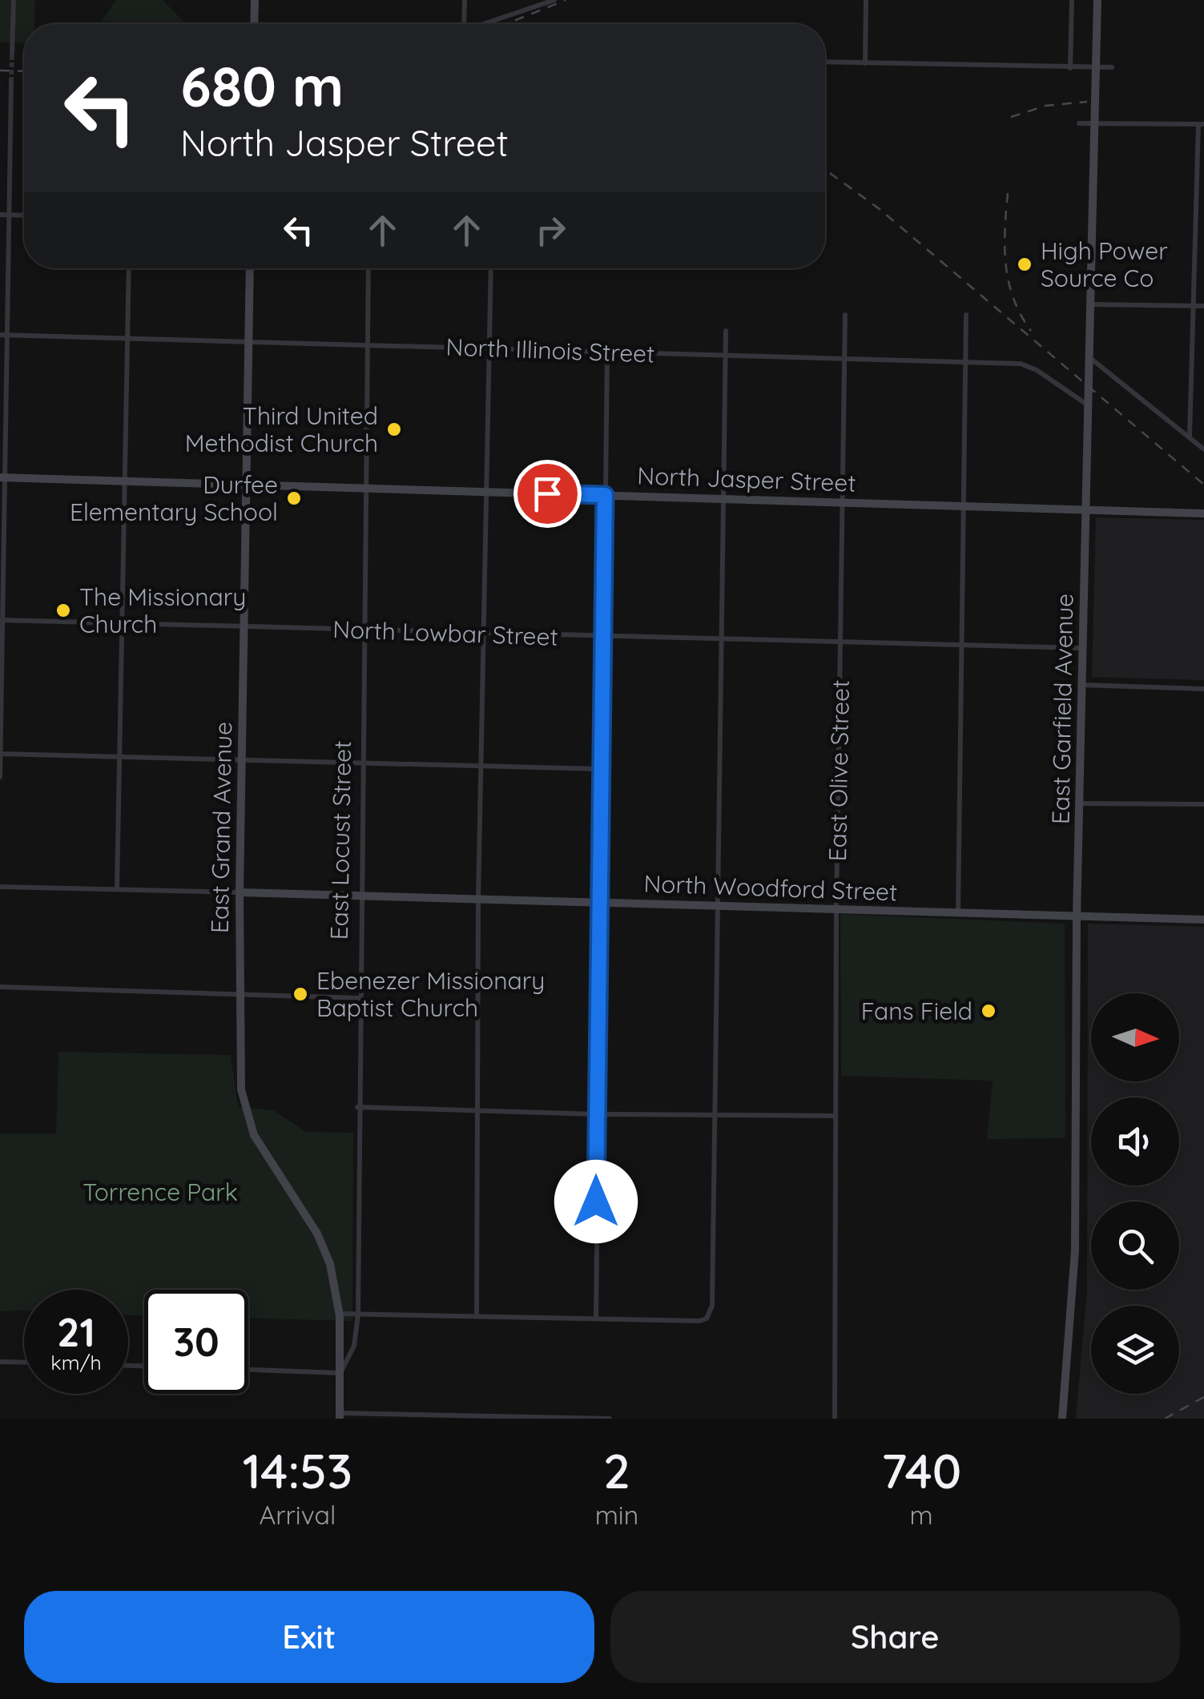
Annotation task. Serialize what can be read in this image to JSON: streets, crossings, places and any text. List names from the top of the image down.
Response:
{
  "streets": {
    "street": [
      "North Illinois Street",
      "North Jasper Street",
      "North Lowbar Street",
      "East Garfield Avenue",
      "East Olive Street",
      "East Grand Avenue",
      "East Locust Street",
      "North Woodford Street"
    ]
  },
  "crossings": [
    ["North Illinois Street", "East Garfield Avenue"],
    ["North Illinois Street", "East Olive Street"],
    ["North Illinois Street", "East Grand Avenue"],
    ["North Illinois Street", "East Locust Street"],
    ["North Jasper Street", "East Garfield Avenue"],
    ["North Jasper Street", "East Olive Street"],
    ["North Jasper Street", "East Grand Avenue"],
    ["North Jasper Street", "East Locust Street"],
    ["North Lowbar Street", "East Garfield Avenue"],
    ["North Lowbar Street", "East Olive Street"],
    ["North Lowbar Street", "East Grand Avenue"],
    ["North Lowbar Street", "East Locust Street"],
    ["East Garfield Avenue", "North Woodford Street"],
    ["East Olive Street", "North Woodford Street"],
    ["East Grand Avenue", "East Locust Street"],
    ["East Grand Avenue", "North Woodford Street"],
    ["East Locust Street", "North Woodford Street"]
  ],
  "parks": ["Torrence Park"],
  "places": [
    "High Power Source Co",
    "Third United Methodist Church",
    "Durfee Elementary School",
    "The Missionary Church",
    "Ebenezer Missionary Baptist Church",
    "Fans Field"
  ],
  "north": "right",
  "page": {
    "turn": ["680 m", "North Jasper Street"],
    "speed": "21 km/h",
    "limit": "30",
    "eta": [
      "14:53",
      "Arrival",
      "2",
      "min",
      "740",
      "m"
    ],
    "buttons": ["Exit", "Share"]
  }
}
